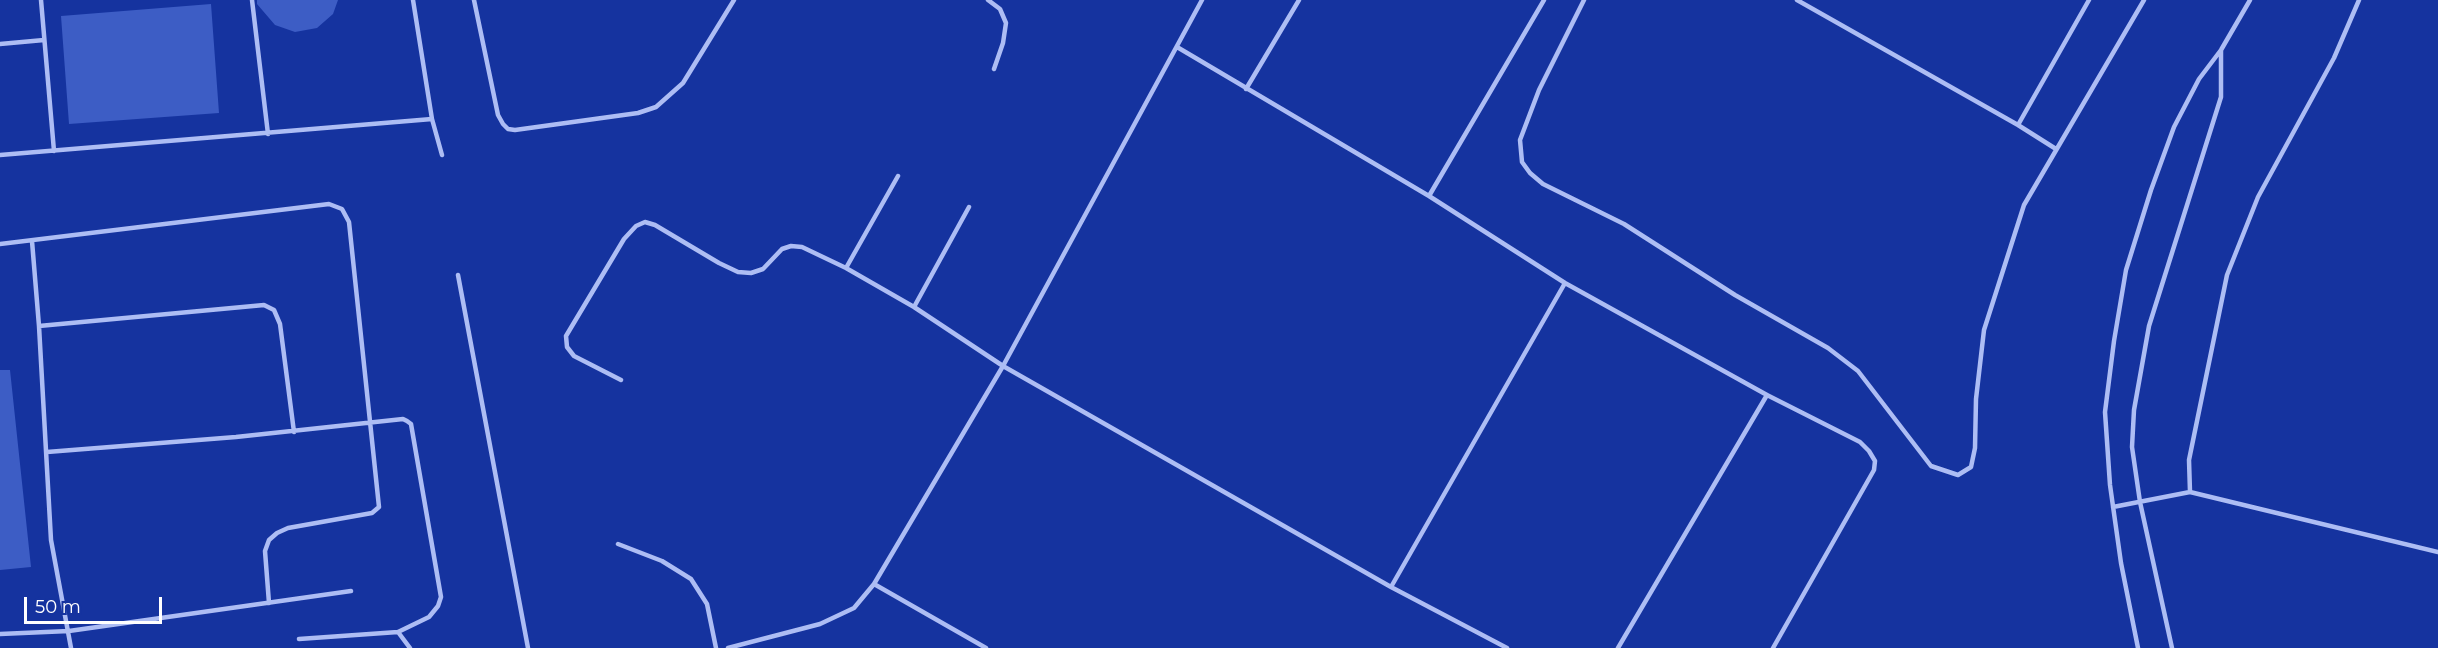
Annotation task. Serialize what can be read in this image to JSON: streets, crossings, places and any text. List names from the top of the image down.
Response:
{
  "scale_bar": "50 m"
}
